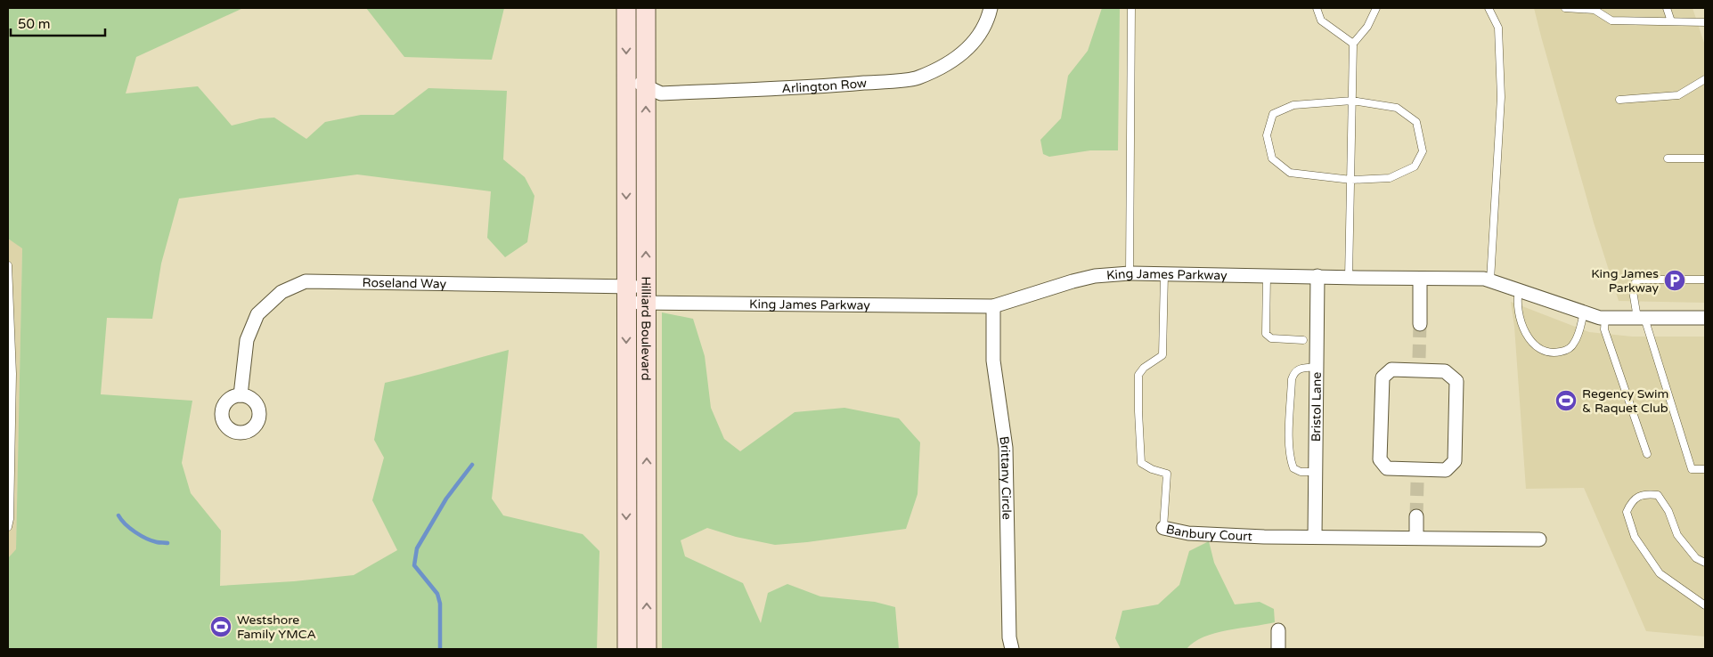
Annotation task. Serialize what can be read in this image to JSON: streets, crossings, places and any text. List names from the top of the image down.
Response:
{
  "streets": {
    "main road": ["Hilliard Boulevard"],
    "street": [
      "Arlington Row",
      "King James Parkway",
      "Roseland Way",
      "Bristol Lane",
      "Brittany Circle",
      "Banbury Court"
    ]
  },
  "crossings": [
    ["Arlington Row", "Hilliard Boulevard"],
    ["King James Parkway", "Roseland Way"],
    ["King James Parkway", "Hilliard Boulevard"],
    ["King James Parkway", "Bristol Lane"],
    ["King James Parkway", "Brittany Circle"],
    ["King James Parkway", "Banbury Court"],
    ["Roseland Way", "Hilliard Boulevard"],
    ["Bristol Lane", "Banbury Court"]
  ],
  "places": {
    "parking": ["King James Parkway"],
    "sports": ["Regency Swim & Raquet Club", "Westshore Family YMCA"]
  },
  "scale_bar": "50 m"
}
